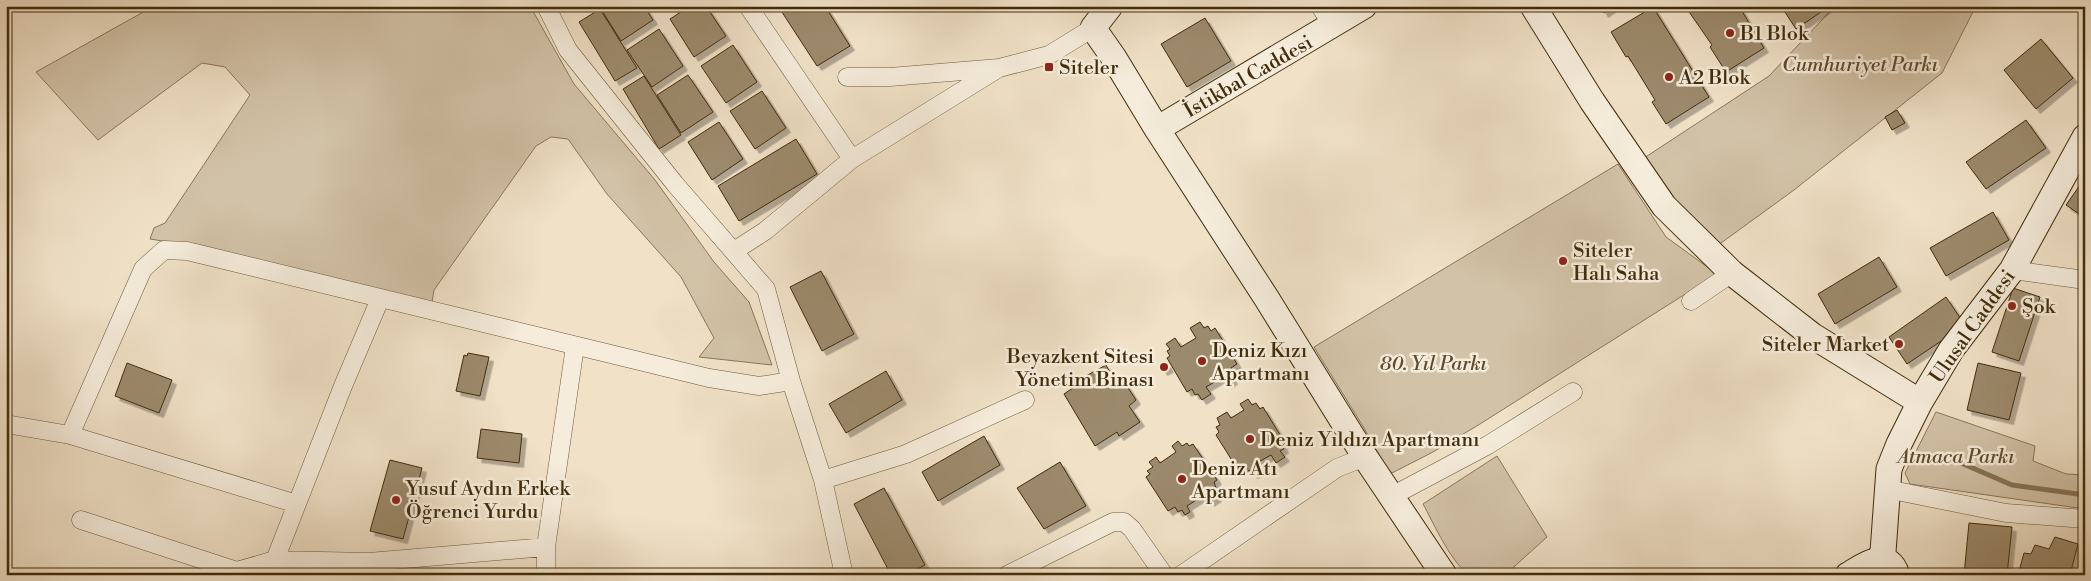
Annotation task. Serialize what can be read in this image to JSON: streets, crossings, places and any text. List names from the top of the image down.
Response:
{
  "streets": {
    "street": ["İstikbal Caddesi", "Ulusal Caddesi"]
  },
  "parks": ["Cumhuriyet Parkı", "80. Yıl Parkı", "Atmaca Parkı"],
  "places": {
    "other": [
      "B1 Blok",
      "A2 Blok",
      "Siteler Halı Saha",
      "Şok",
      "Siteler Market",
      "Deniz Kızı Apartmanı",
      "Beyazkent Sitesi Yönetim Binası",
      "Deniz Yıldızı Apartmanı",
      "Deniz Atı Apartmanı",
      "Yusuf Aydın Erkek Öğrenci Yurdu"
    ],
    "transit": ["Siteler"]
  }
}
